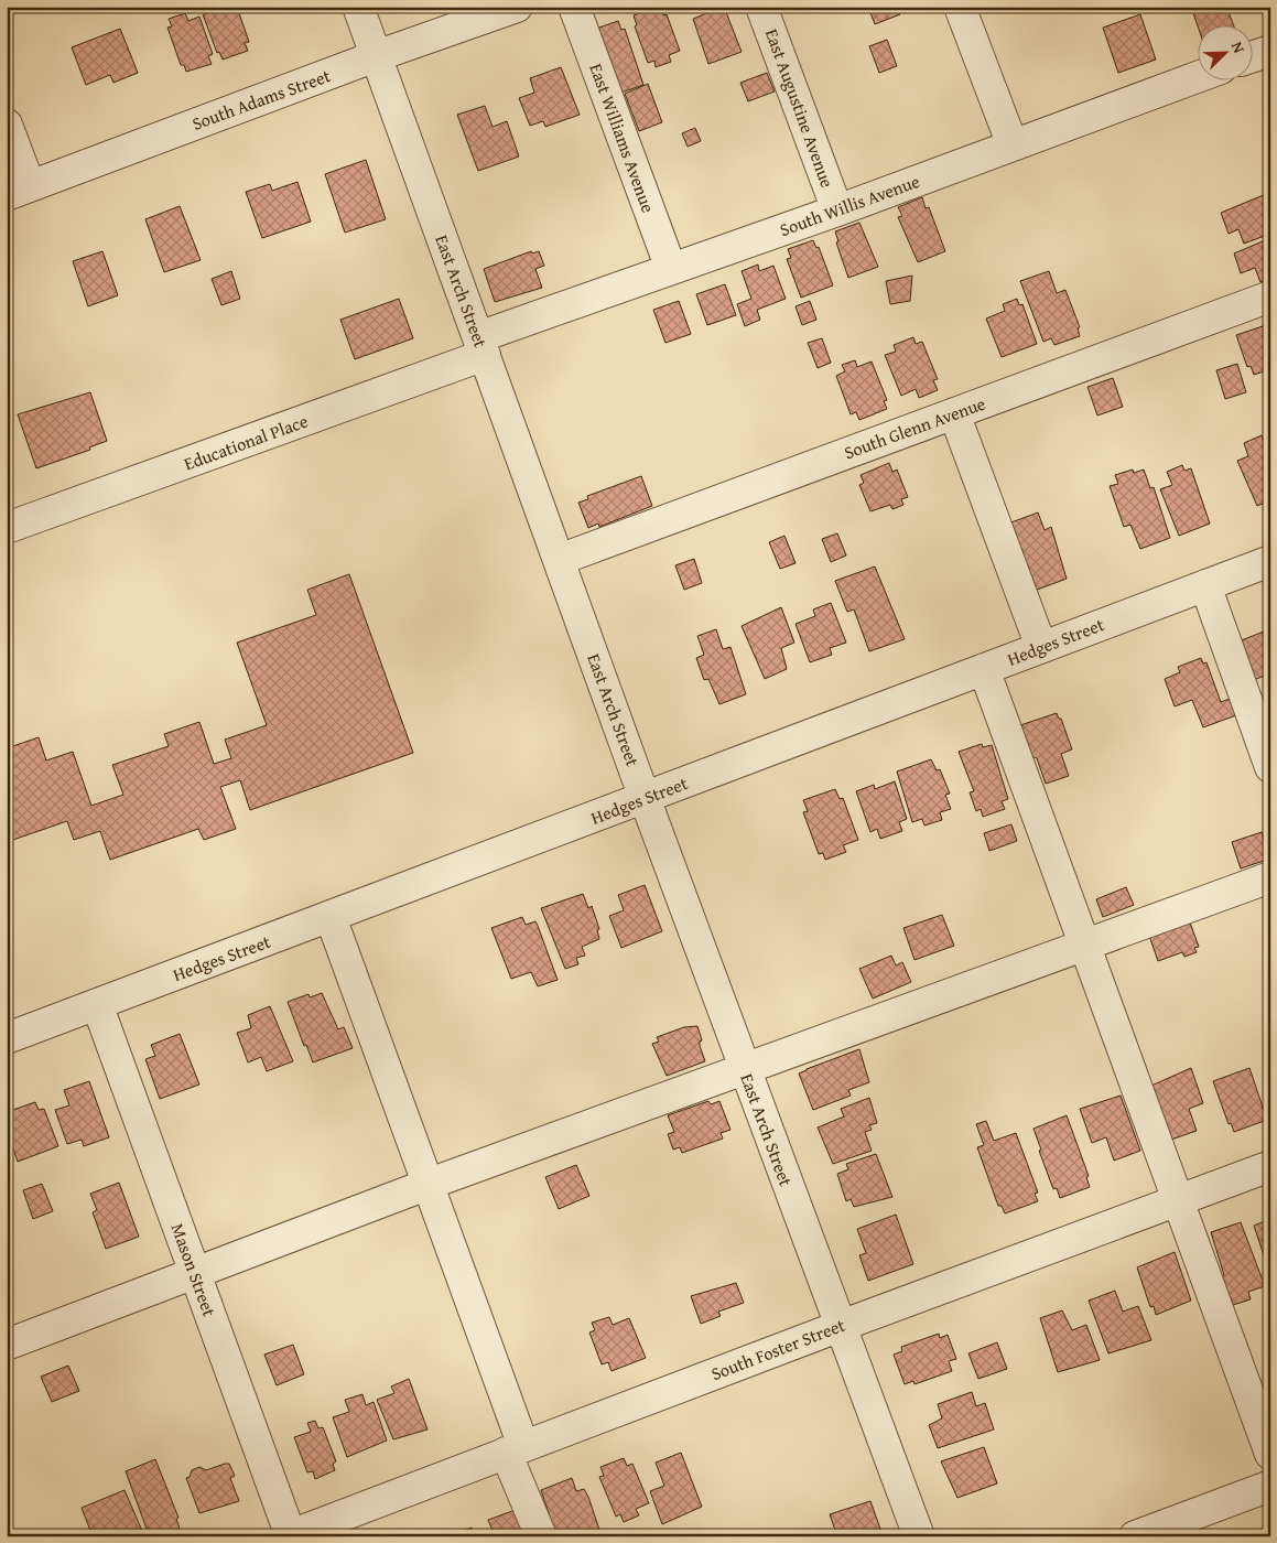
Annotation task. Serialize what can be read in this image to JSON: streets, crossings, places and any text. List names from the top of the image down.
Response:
{
  "streets": {
    "street": [
      "South Adams Street",
      "East Augustine Avenue",
      "East Williams Avenue",
      "South Willis Avenue",
      "East Arch Street",
      "South Glenn Avenue",
      "Educational Place",
      "Hedges Street",
      "Mason Street",
      "South Foster Street"
    ]
  },
  "crossings": [
    ["South Adams Street", "East Arch Street"],
    ["East Augustine Avenue", "South Willis Avenue"],
    ["East Williams Avenue", "South Willis Avenue"],
    ["South Willis Avenue", "East Arch Street"],
    ["South Willis Avenue", "Educational Place"],
    ["East Arch Street", "South Glenn Avenue"],
    ["East Arch Street", "Educational Place"],
    ["East Arch Street", "Hedges Street"],
    ["East Arch Street", "South Foster Street"],
    ["Hedges Street", "Mason Street"],
    ["Mason Street", "South Foster Street"]
  ],
  "north": "top right"
}
